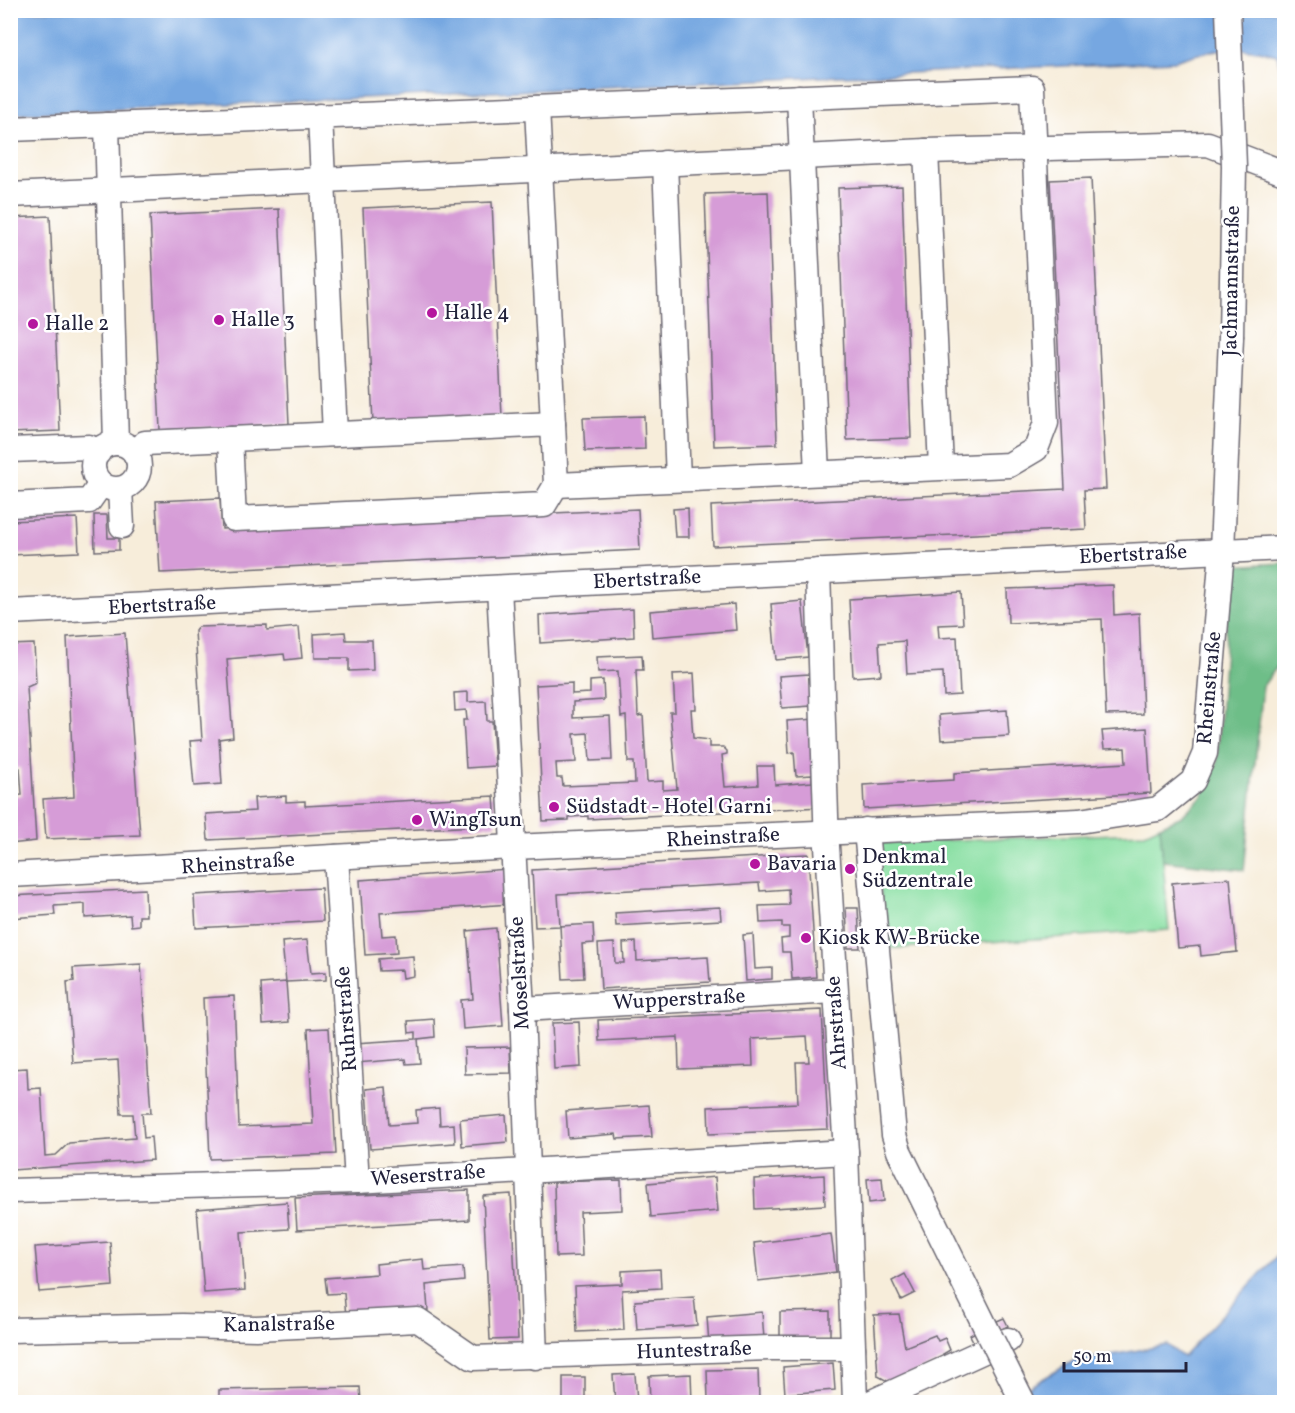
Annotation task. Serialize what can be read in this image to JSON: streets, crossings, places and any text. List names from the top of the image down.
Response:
{
  "streets": {
    "street": [
      "Jachmannstraße",
      "Ebertstraße",
      "Rheinstraße",
      "Moselstraße",
      "Wupperstraße",
      "Ruhrstraße",
      "Ahrstraße",
      "Weserstraße",
      "Kanalstraße",
      "Huntestraße"
    ]
  },
  "crossings": [
    ["Jachmannstraße", "Ebertstraße"],
    ["Jachmannstraße", "Rheinstraße"],
    ["Ebertstraße", "Rheinstraße"],
    ["Ebertstraße", "Moselstraße"],
    ["Ebertstraße", "Ahrstraße"],
    ["Rheinstraße", "Moselstraße"],
    ["Rheinstraße", "Ruhrstraße"],
    ["Rheinstraße", "Ahrstraße"],
    ["Moselstraße", "Wupperstraße"],
    ["Moselstraße", "Weserstraße"],
    ["Moselstraße", "Kanalstraße"],
    ["Moselstraße", "Huntestraße"],
    ["Wupperstraße", "Ahrstraße"],
    ["Ruhrstraße", "Weserstraße"],
    ["Ahrstraße", "Weserstraße"],
    ["Ahrstraße", "Huntestraße"],
    ["Kanalstraße", "Huntestraße"]
  ],
  "places": [
    "Halle 4",
    "Halle 3",
    "Halle 2",
    "Südstadt - Hotel Garni",
    "WingTsun",
    "Bavaria",
    "Denkmal Südzentrale",
    "Kiosk KW-Brücke"
  ],
  "scale_bar": "50 m"
}
